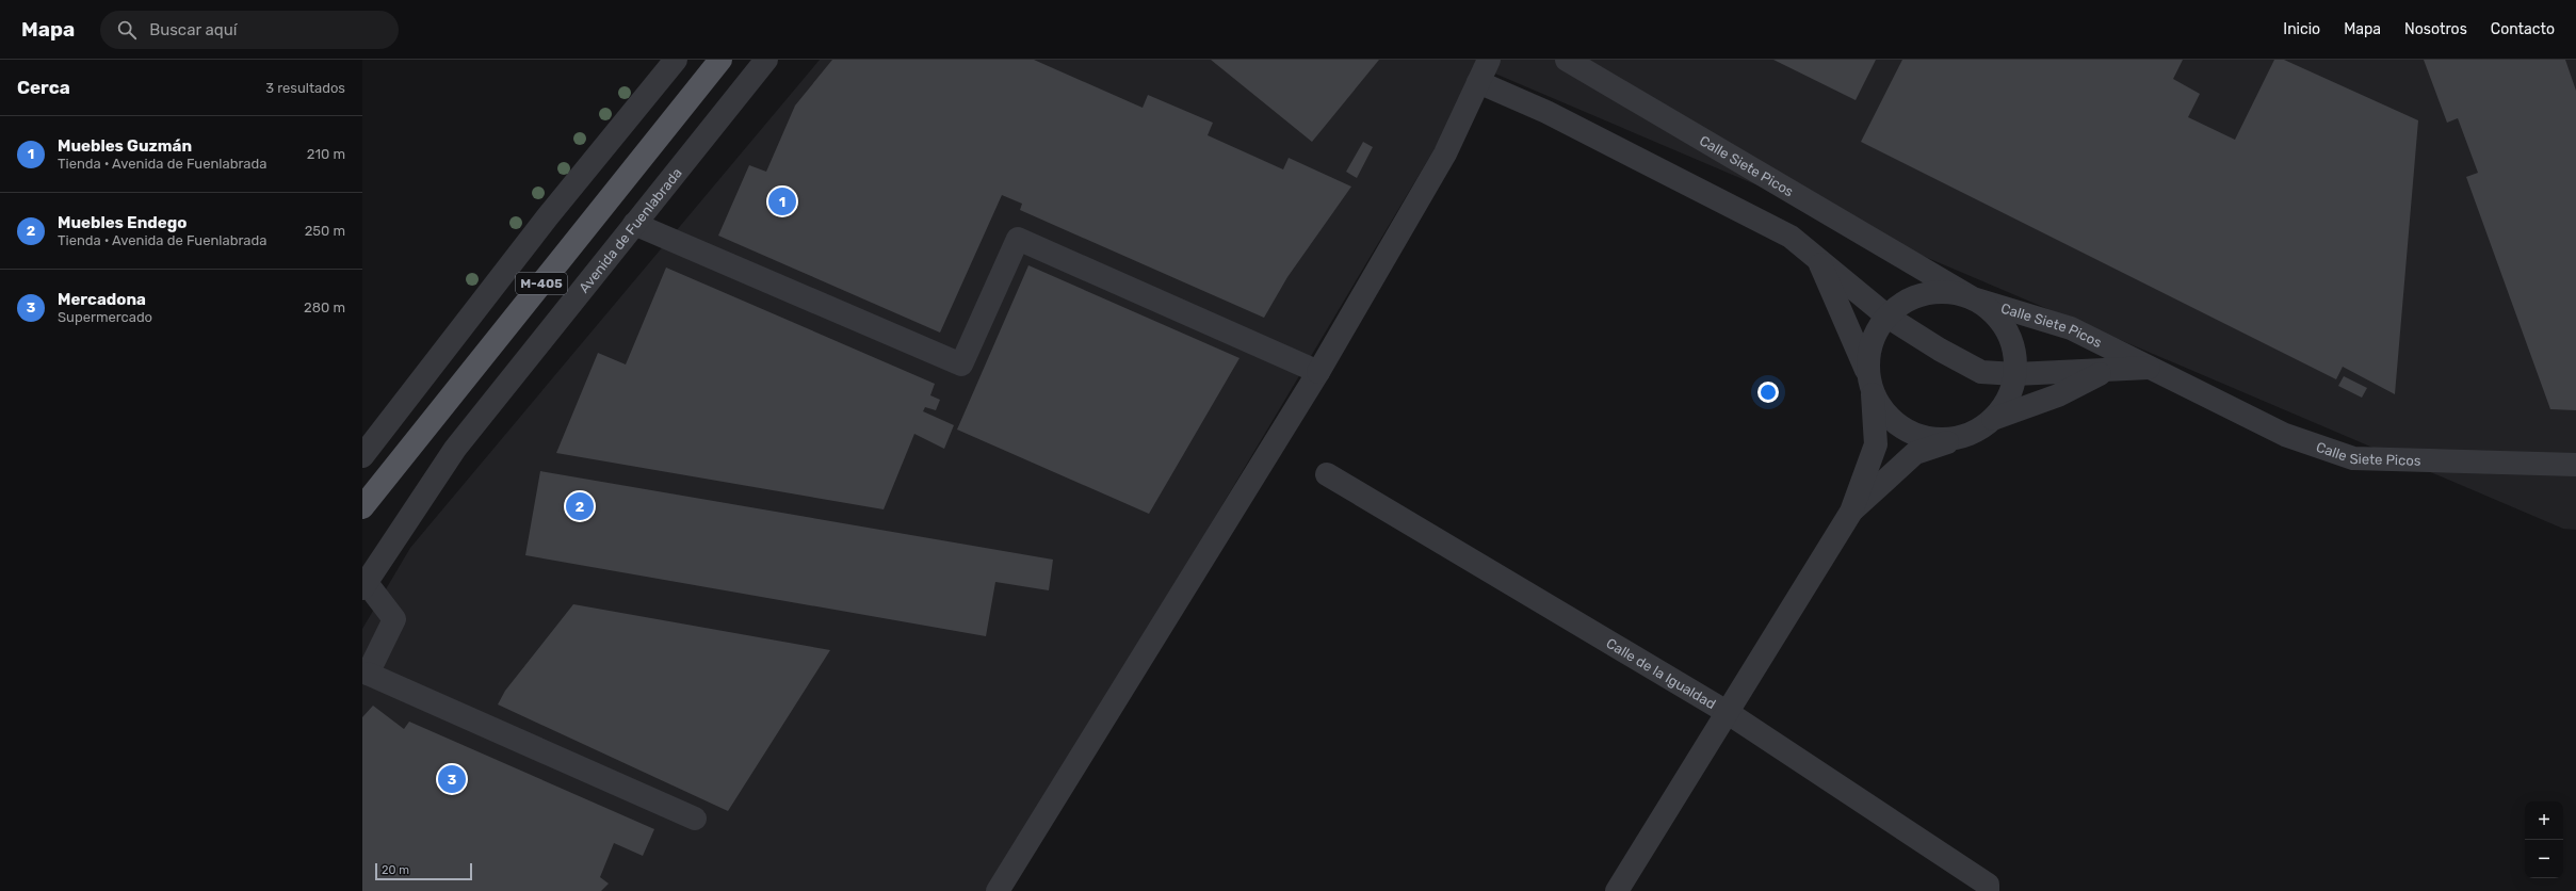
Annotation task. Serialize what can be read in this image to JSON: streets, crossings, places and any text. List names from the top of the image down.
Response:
{
  "streets": {
    "main road": ["M-405"],
    "street": ["Calle Siete Picos", "Avenida de Fuenlabrada", "Calle de la Igualdad"]
  },
  "scale_bar": "20 m",
  "page": {
    "header": "Mapa",
    "search": "Buscar aquí",
    "nav": [
      "Inicio",
      "Mapa",
      "Nosotros",
      "Contacto"
    ],
    "heading": ["Cerca", "3 resultados"],
    "list": [
      {
        "mark": "1",
        "name": "Muebles Guzmán",
        "note": "Tienda · Avenida de Fuenlabrada",
        "value": "210 m"
      },
      {
        "mark": "2",
        "name": "Muebles Endego",
        "note": "Tienda · Avenida de Fuenlabrada",
        "value": "250 m"
      },
      {
        "mark": "3",
        "name": "Mercadona",
        "note": "Supermercado",
        "value": "280 m"
      }
    ],
    "pins": ["1", "2", "3"],
    "map_buttons": ["+", "−"],
    "scale": "20 m"
  }
}
